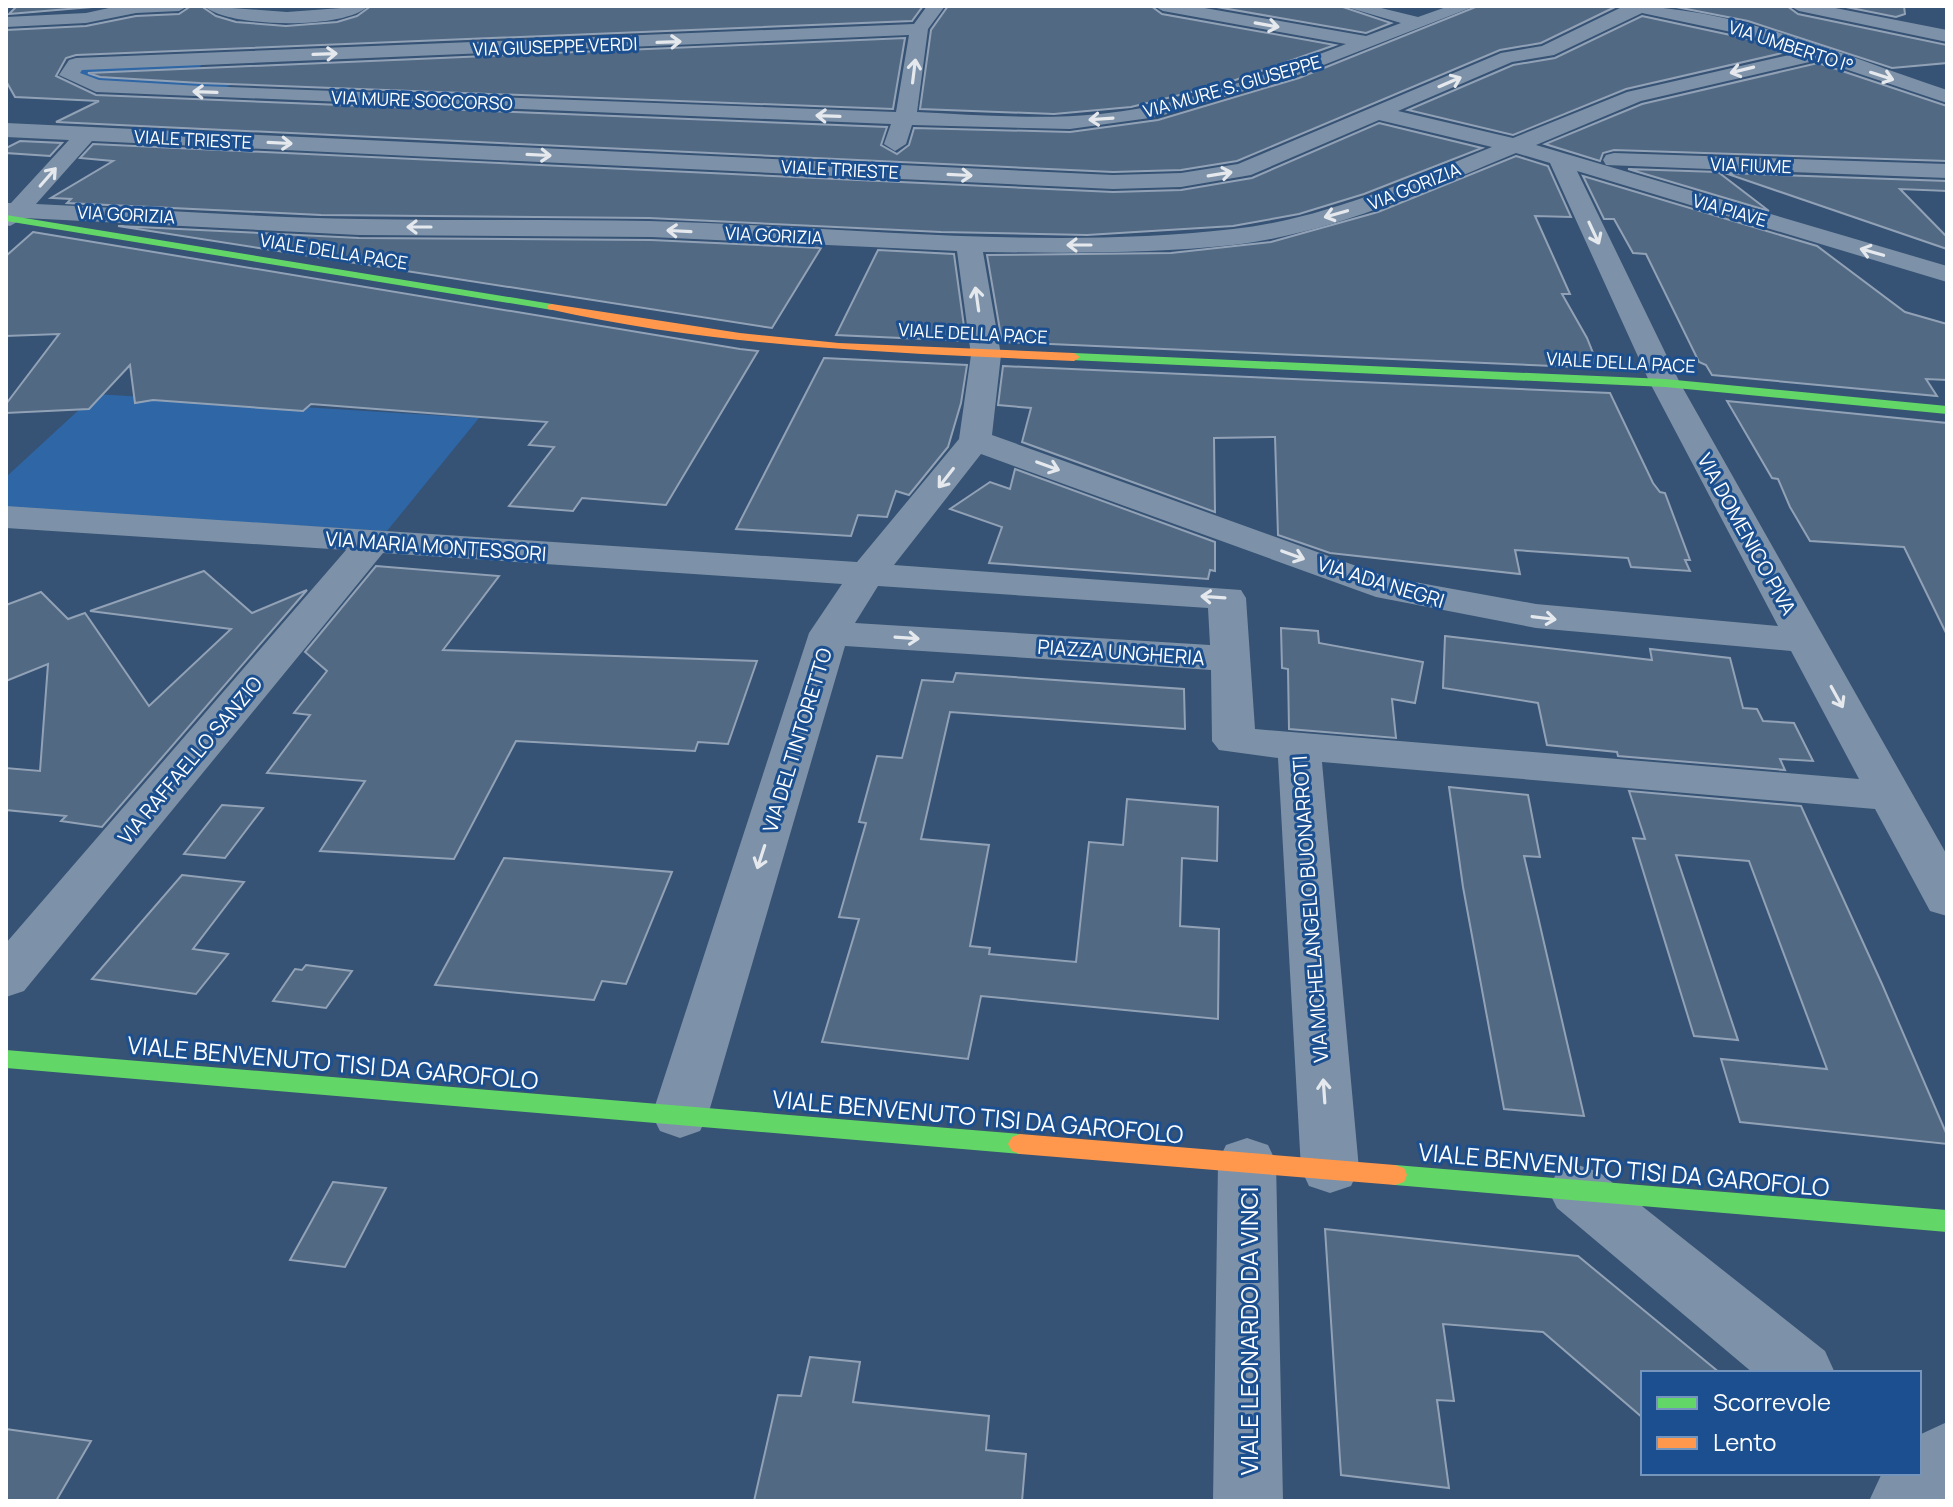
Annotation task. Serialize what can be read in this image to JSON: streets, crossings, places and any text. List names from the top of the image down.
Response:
{
  "streets": {
    "street": [
      "VIA GIUSEPPE VERDI",
      "VIA UMBERTO I°",
      "VIA MURE S. GIUSEPPE",
      "VIA MURE SOCCORSO",
      "VIALE TRIESTE",
      "VIA FIUME",
      "VIA GORIZIA",
      "VIA PIAVE",
      "VIALE DELLA PACE",
      "VIA DOMENICO PIVA",
      "VIA MARIA MONTESSORI",
      "VIA ADA NEGRI",
      "PIAZZA UNGHERIA",
      "VIA DEL TINTORETTO",
      "VIA RAFFAELLO SANZIO",
      "VIA MICHELANGELO BUONARROTI",
      "VIALE BENVENUTO TISI DA GAROFOLO",
      "VIALE LEONARDO DA VINCI"
    ]
  },
  "crossings": [
    ["VIA GIUSEPPE VERDI", "VIA MURE SOCCORSO"],
    ["VIA UMBERTO I°", "VIALE TRIESTE"],
    ["VIA UMBERTO I°", "VIA GORIZIA"],
    ["VIA MURE S. GIUSEPPE", "VIA MURE SOCCORSO"],
    ["VIALE TRIESTE", "VIA PIAVE"],
    ["VIA FIUME", "VIA PIAVE"],
    ["VIA FIUME", "VIA DOMENICO PIVA"],
    ["VIA GORIZIA", "VIA PIAVE"],
    ["VIA GORIZIA", "VIALE DELLA PACE"],
    ["VIA PIAVE", "VIA DOMENICO PIVA"],
    ["VIALE DELLA PACE", "VIA DOMENICO PIVA"],
    ["VIA DOMENICO PIVA", "VIA ADA NEGRI"],
    ["VIA MARIA MONTESSORI", "PIAZZA UNGHERIA"],
    ["VIA MARIA MONTESSORI", "VIA DEL TINTORETTO"],
    ["VIA MARIA MONTESSORI", "VIA RAFFAELLO SANZIO"],
    ["VIA ADA NEGRI", "VIA DEL TINTORETTO"],
    ["PIAZZA UNGHERIA", "VIA DEL TINTORETTO"],
    ["PIAZZA UNGHERIA", "VIA MICHELANGELO BUONARROTI"],
    ["VIA DEL TINTORETTO", "VIALE BENVENUTO TISI DA GAROFOLO"],
    ["VIA MICHELANGELO BUONARROTI", "VIALE BENVENUTO TISI DA GAROFOLO"],
    ["VIALE BENVENUTO TISI DA GAROFOLO", "VIALE LEONARDO DA VINCI"]
  ],
  "one_way": [
    "VIA GIUSEPPE VERDI",
    "VIALE TRIESTE",
    "VIA DOMENICO PIVA",
    "VIA DEL TINTORETTO",
    "VIA MICHELANGELO BUONARROTI"
  ],
  "legend": ["Scorrevole", "Lento"]
}
